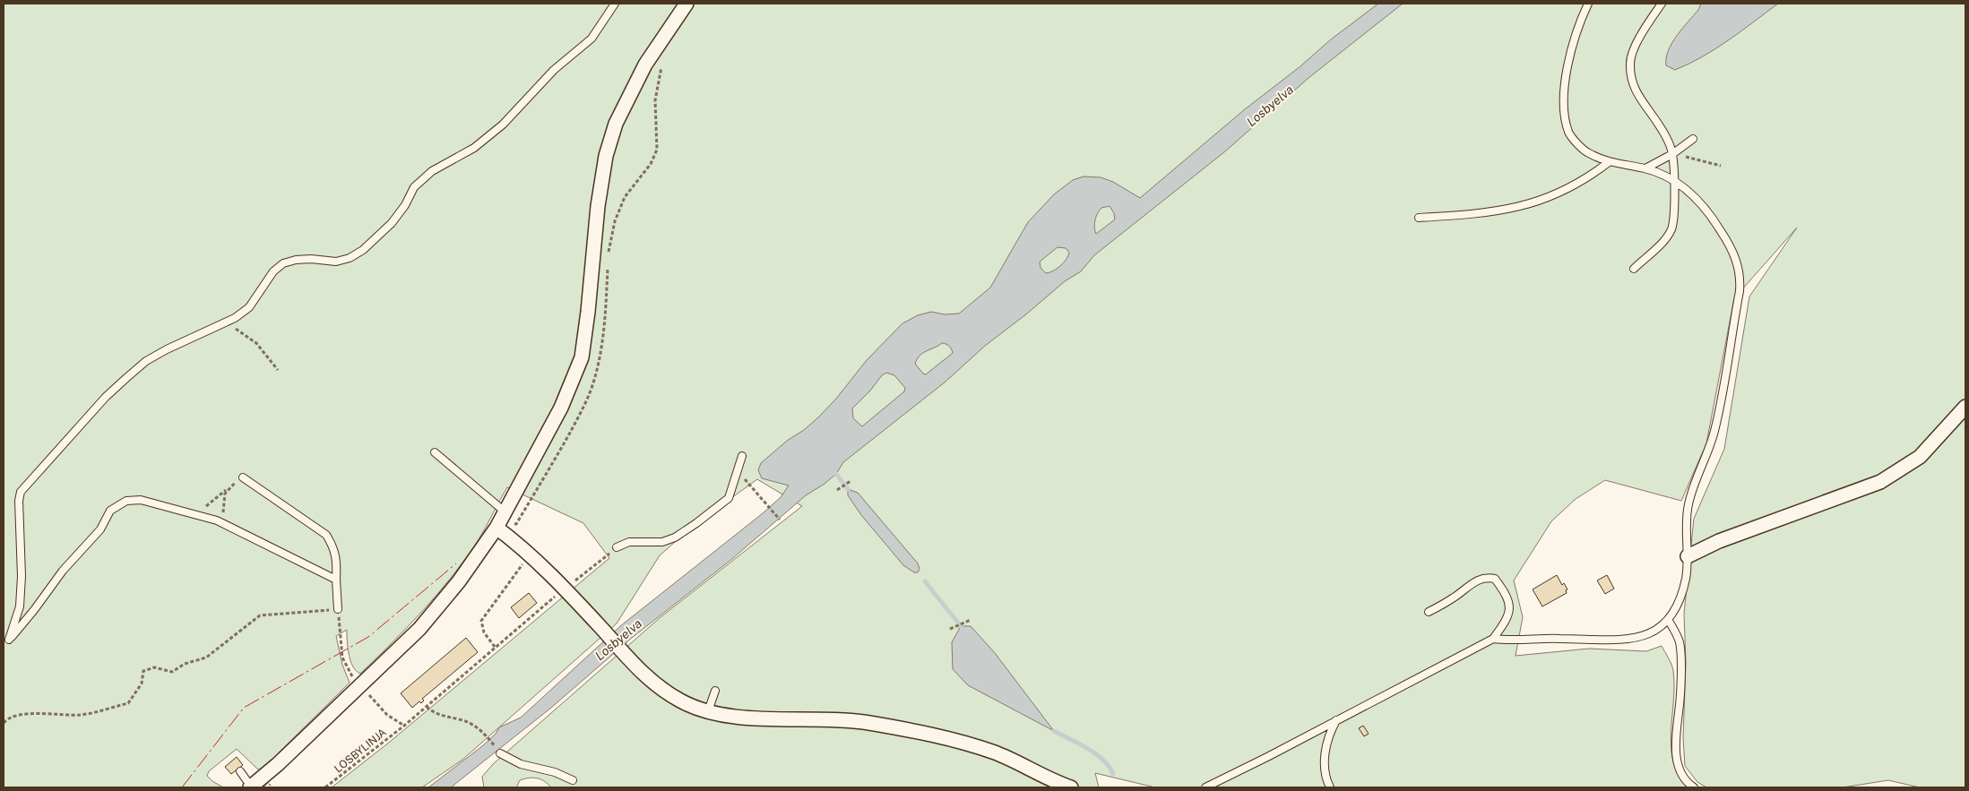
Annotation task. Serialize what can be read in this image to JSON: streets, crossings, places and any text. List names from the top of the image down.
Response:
{
  "streets": {
    "path": ["LOSBYLINJA"]
  },
  "water": ["Losbyelva"]
}
